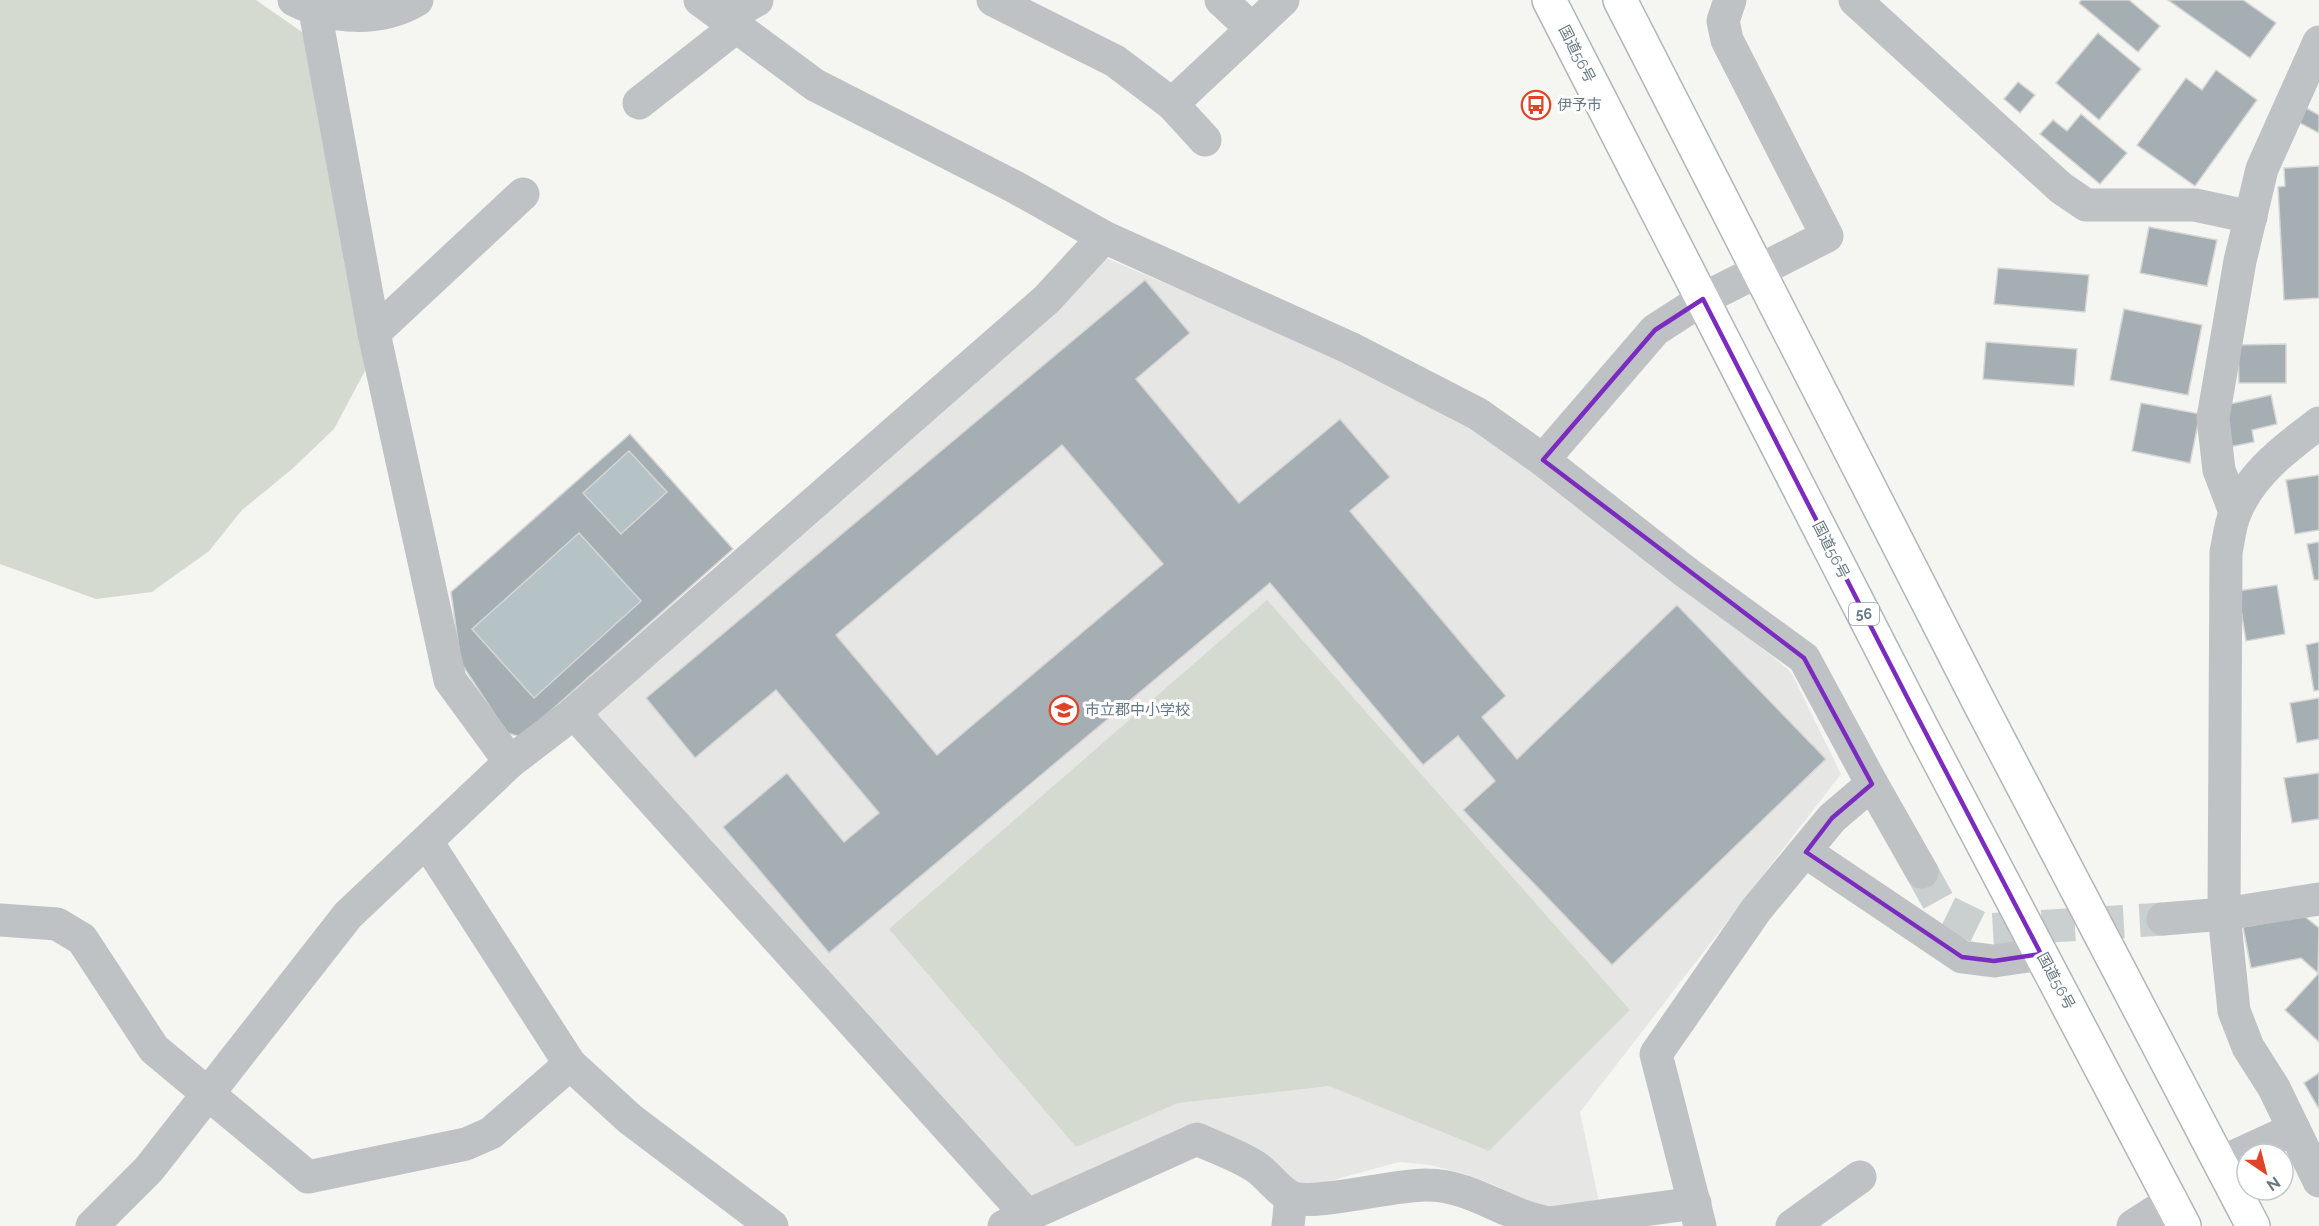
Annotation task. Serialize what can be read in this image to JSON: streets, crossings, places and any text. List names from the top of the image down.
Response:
{
  "streets": {
    "highway": ["国道56号", "56"]
  },
  "places": {
    "bus stop": ["伊予市"],
    "school or university": ["市立郡中小学校"]
  },
  "north": "bottom right"
}
